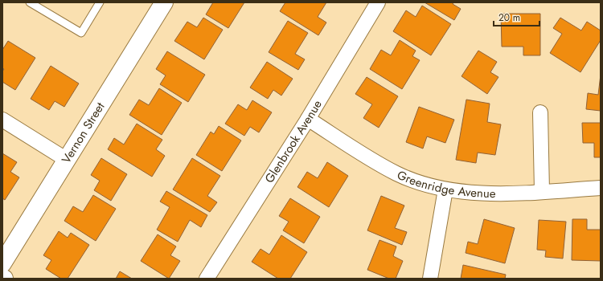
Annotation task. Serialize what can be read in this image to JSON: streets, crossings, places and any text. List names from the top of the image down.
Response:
{
  "streets": {
    "street": ["Vernon Street", "Glenbrook Avenue", "Greenridge Avenue"]
  },
  "crossings": [
    ["Glenbrook Avenue", "Greenridge Avenue"]
  ],
  "scale_bar": "20 m"
}
